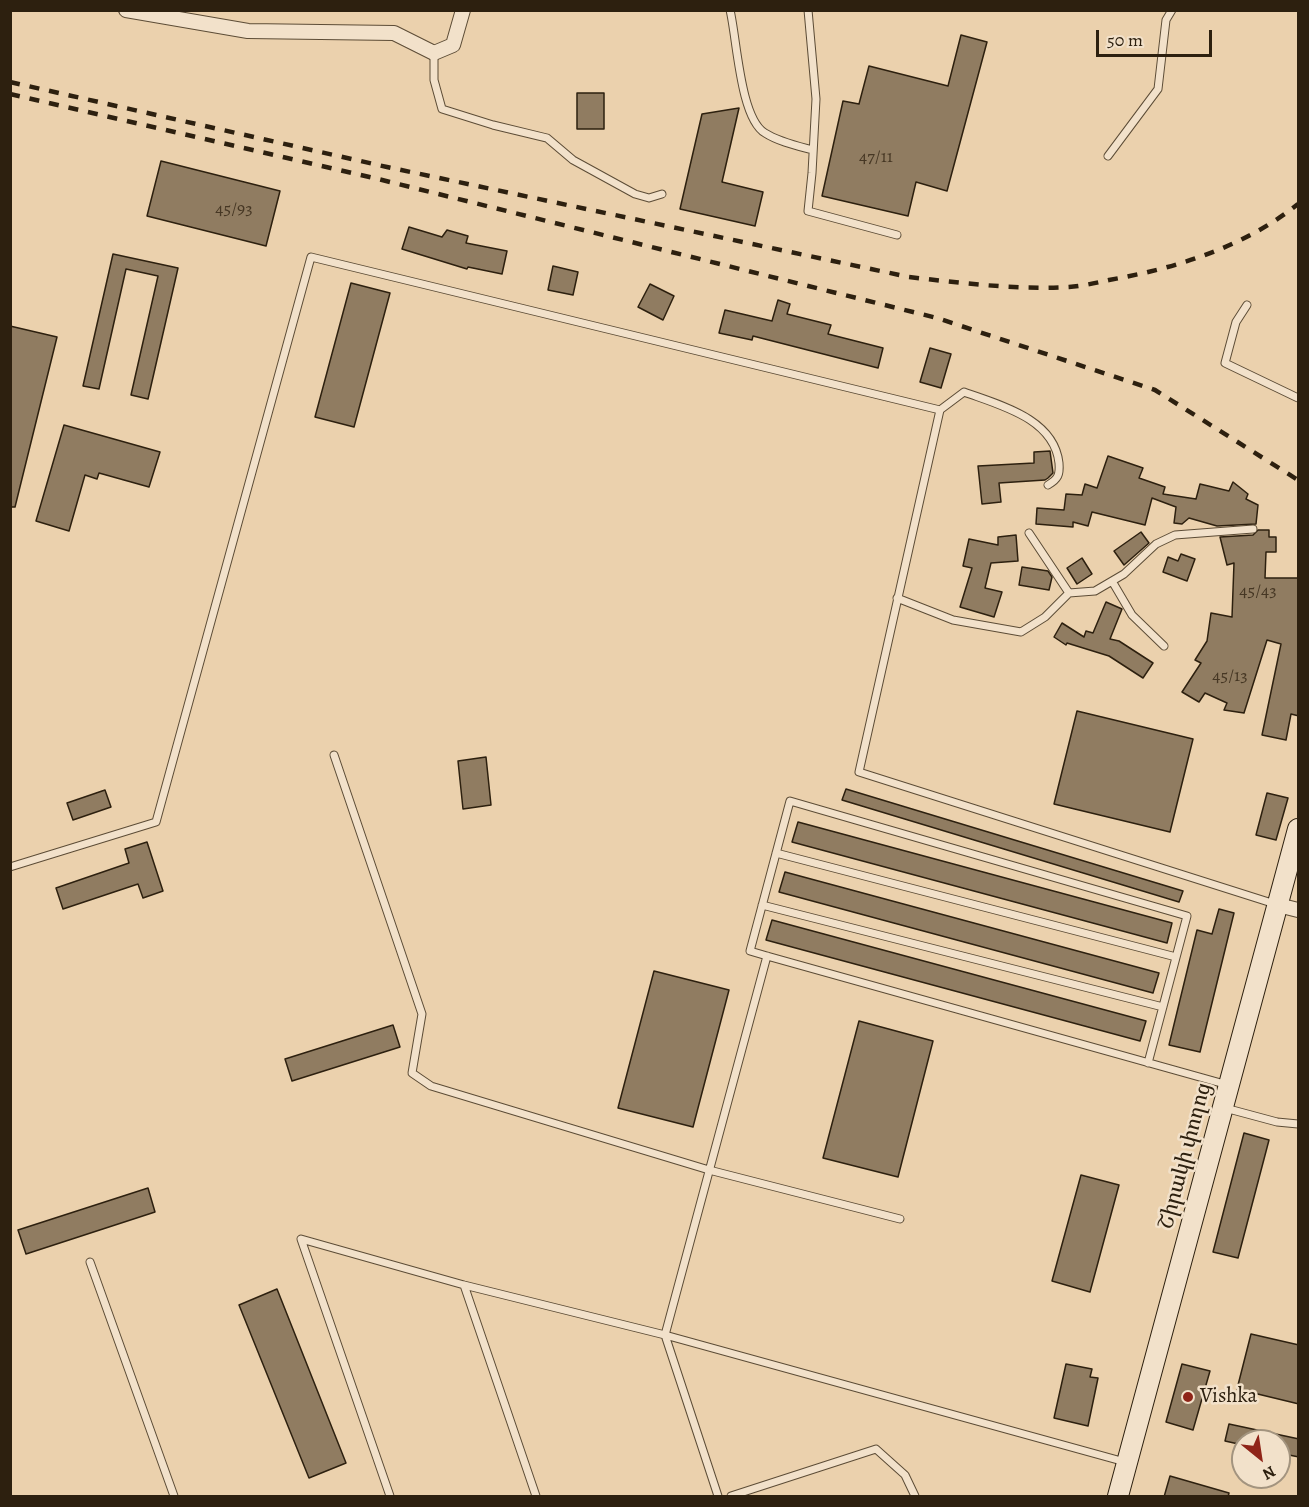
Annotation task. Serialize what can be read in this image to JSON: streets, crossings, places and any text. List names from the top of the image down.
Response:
{
  "streets": {
    "main road": ["Շիրակի փողոց"]
  },
  "places": ["Vishka"],
  "house_numbers": [
    "47/11",
    "45/93",
    "45/43",
    "45/13"
  ],
  "scale_bar": "50 m",
  "north": "bottom right"
}
